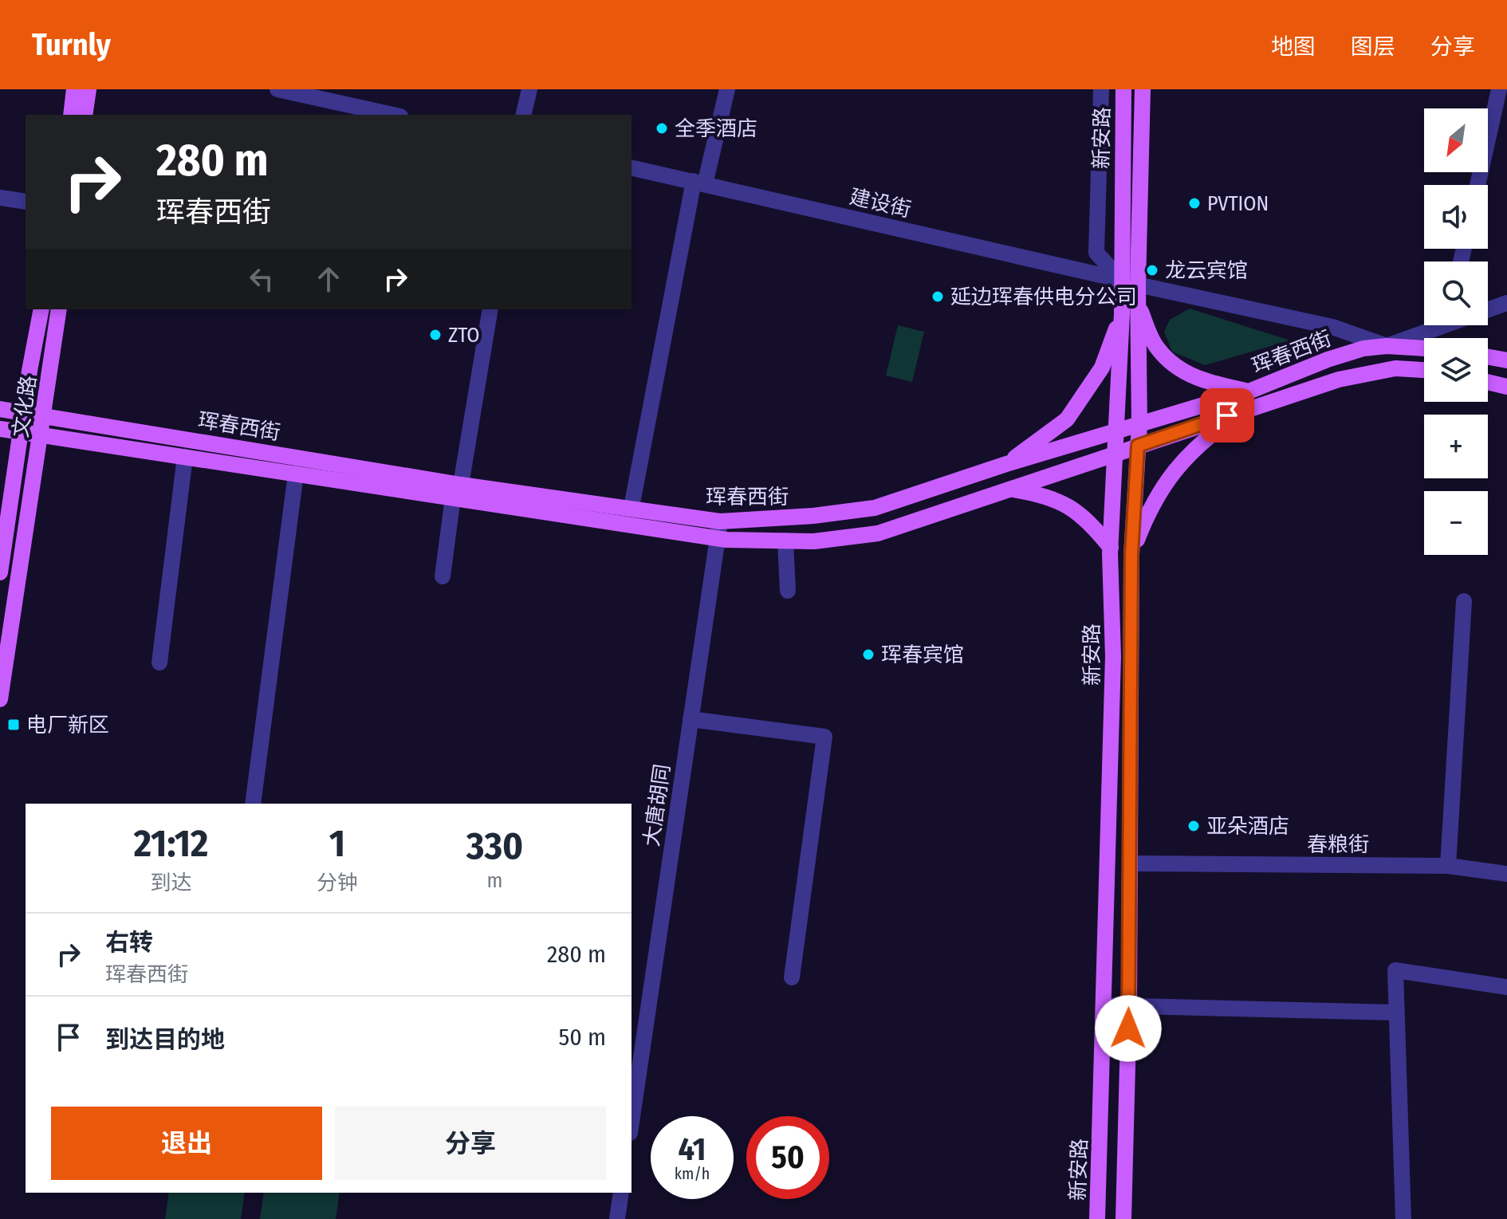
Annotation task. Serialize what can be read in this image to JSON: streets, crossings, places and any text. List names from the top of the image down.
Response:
{
  "streets": {
    "main road": ["新安路", "珲春西街", "文化路"],
    "street": ["建设街", "大唐胡同", "春粮街"]
  },
  "crossings": [
    ["新安路", "建设街"],
    ["新安路", "珲春西街"],
    ["新安路", "春粮街"],
    ["珲春西街", "文化路"],
    ["珲春西街", "大唐胡同"]
  ],
  "places": {
    "other": [
      "全季酒店",
      "PVTION",
      "龙云宾馆",
      "延边珲春供电分公司",
      "ZTO",
      "珲春宾馆",
      "亚朵酒店"
    ],
    "transit": ["电厂新区"]
  },
  "north": "bottom left",
  "page": {
    "header": "Turnly",
    "nav": ["地图", "图层", "分享"],
    "map_buttons": ["+", "−"],
    "turn": ["280 m", "珲春西街"],
    "eta": [
      "21:12",
      "到达",
      "1",
      "分钟",
      "330",
      "m"
    ],
    "list": [
      {
        "name": "右转",
        "note": "珲春西街",
        "value": "280 m"
      },
      {
        "name": "到达目的地",
        "value": "50 m"
      }
    ],
    "buttons": ["退出", "分享"],
    "speed": "41 km/h",
    "limit": "50"
  }
}
